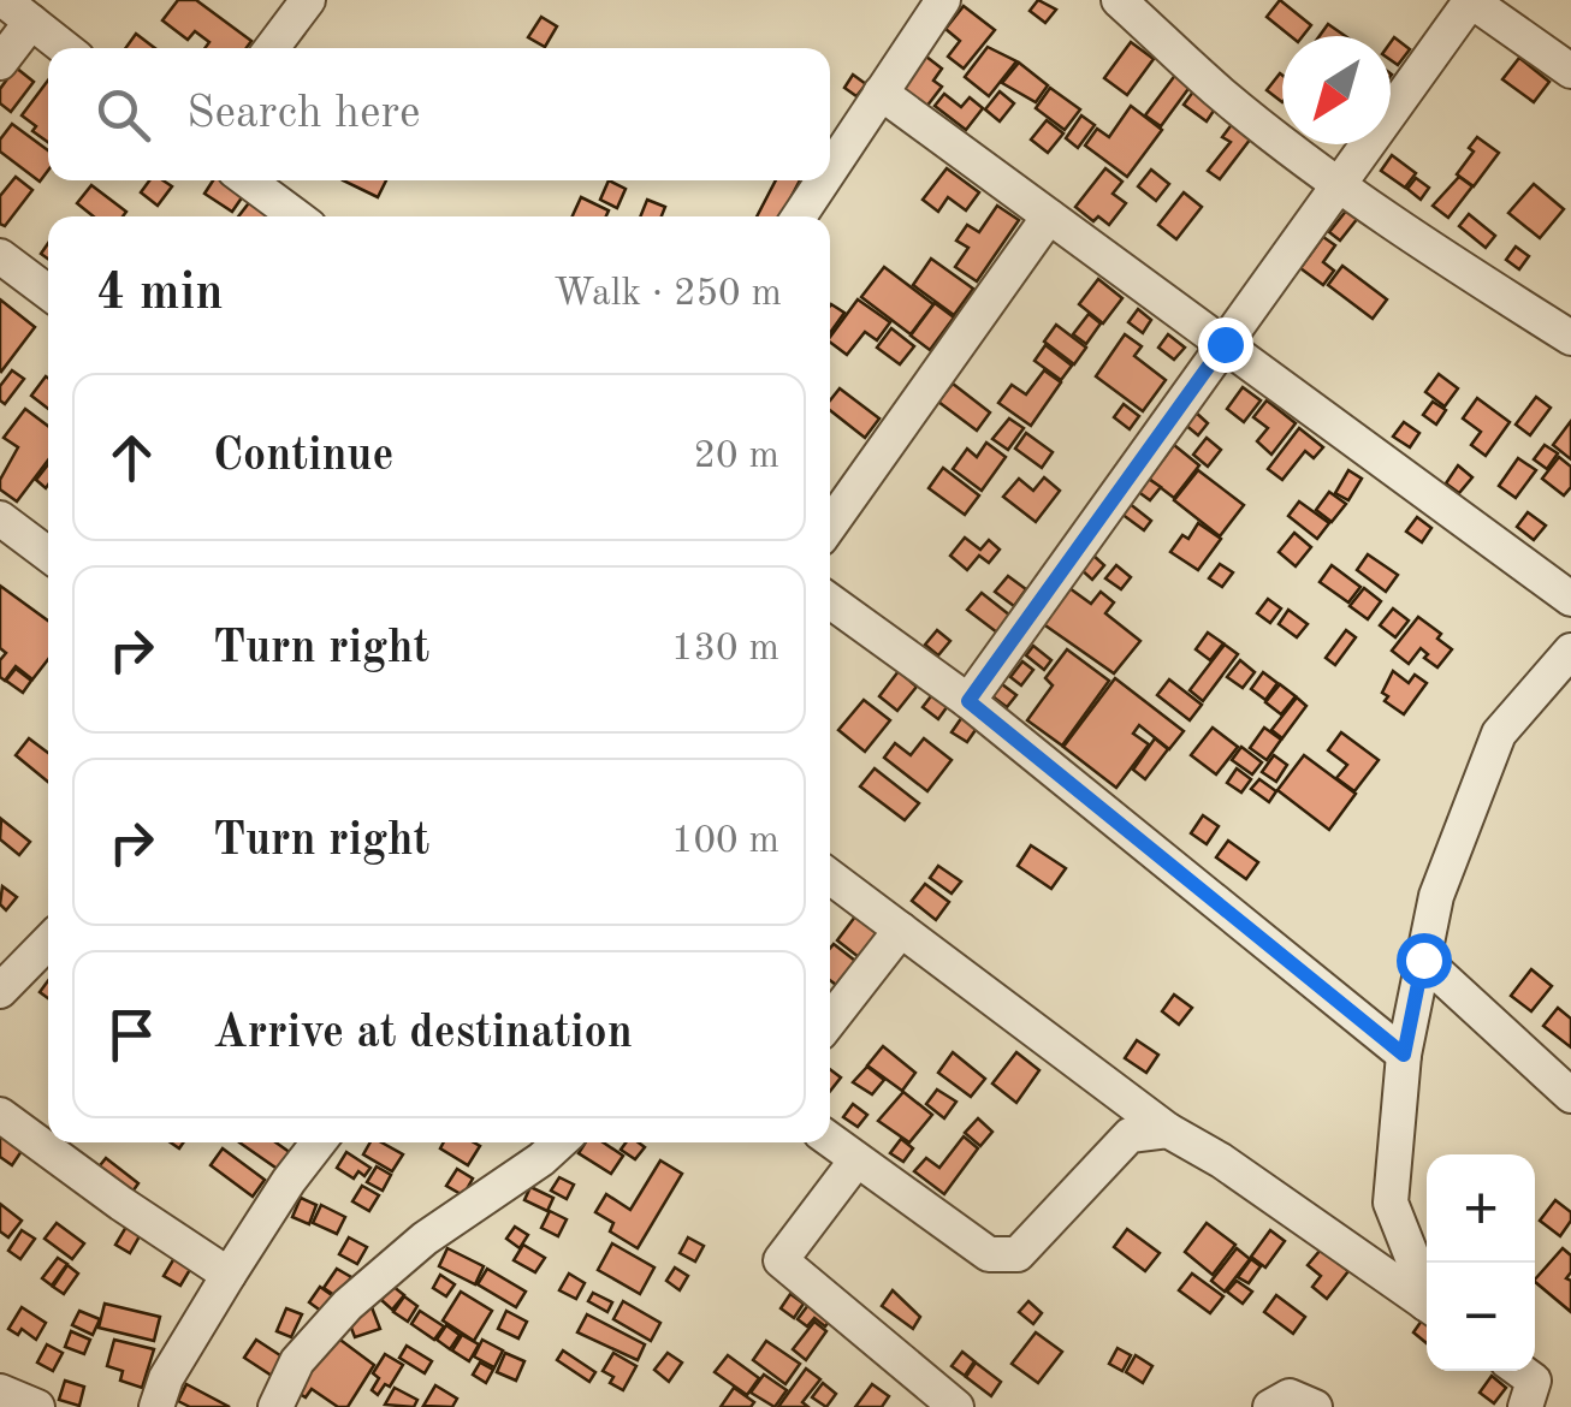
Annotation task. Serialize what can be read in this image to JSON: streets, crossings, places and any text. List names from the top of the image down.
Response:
{
  "north": "bottom left",
  "page": {
    "search": "Search here",
    "heading": ["4 min", "Walk · 250 m"],
    "list": [
      ["Continue", "20 m"],
      ["Turn right", "130 m"],
      ["Turn right", "100 m"],
      "Arrive at destination"
    ],
    "map_buttons": ["+", "−"]
  }
}
